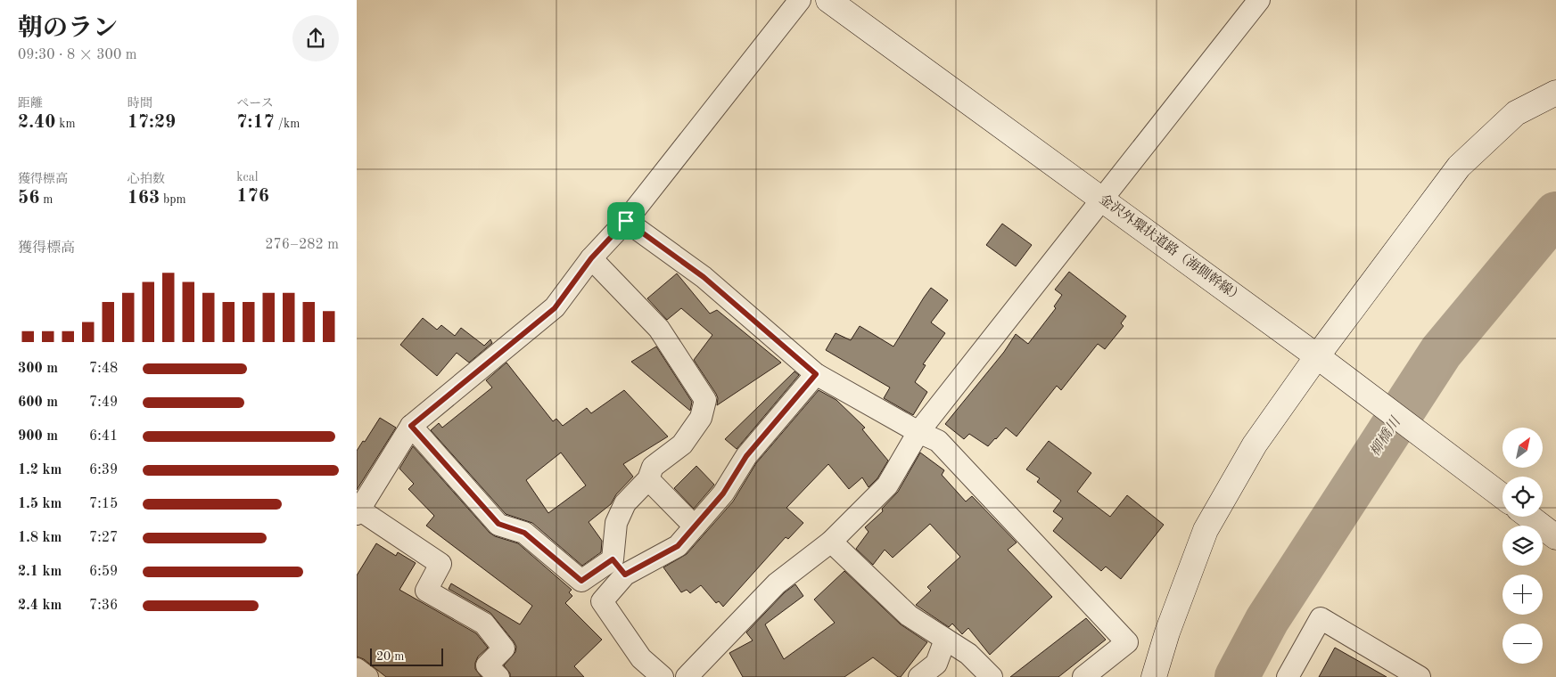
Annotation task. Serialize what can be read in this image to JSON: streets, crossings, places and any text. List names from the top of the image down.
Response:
{
  "streets": {
    "street": ["金沢外環状道路（海側幹線）"]
  },
  "water": ["柳橋川"],
  "scale_bar": "20 m",
  "north": "top right",
  "page": {
    "heading": ["朝のラン", "09:30 · 8 × 300 m"],
    "stats": [
      ["距離", "2.40 km"],
      ["時間", "17:29"],
      ["ペース", "7:17 /km"],
      ["獲得標高", "56 m"],
      ["心拍数", "163 bpm"],
      ["kcal", "176"]
    ],
    "chart": ["獲得標高", "276–282 m"],
    "list": [
      {
        "name": "300 m",
        "note": "7:48"
      },
      {
        "name": "600 m",
        "note": "7:49"
      },
      {
        "name": "900 m",
        "note": "6:41"
      },
      {
        "name": "1.2 km",
        "note": "6:39"
      },
      {
        "name": "1.5 km",
        "note": "7:15"
      },
      {
        "name": "1.8 km",
        "note": "7:27"
      },
      {
        "name": "2.1 km",
        "note": "6:59"
      },
      {
        "name": "2.4 km",
        "note": "7:36"
      }
    ],
    "map_buttons": ["+", "−"],
    "scale": "20 m"
  }
}
